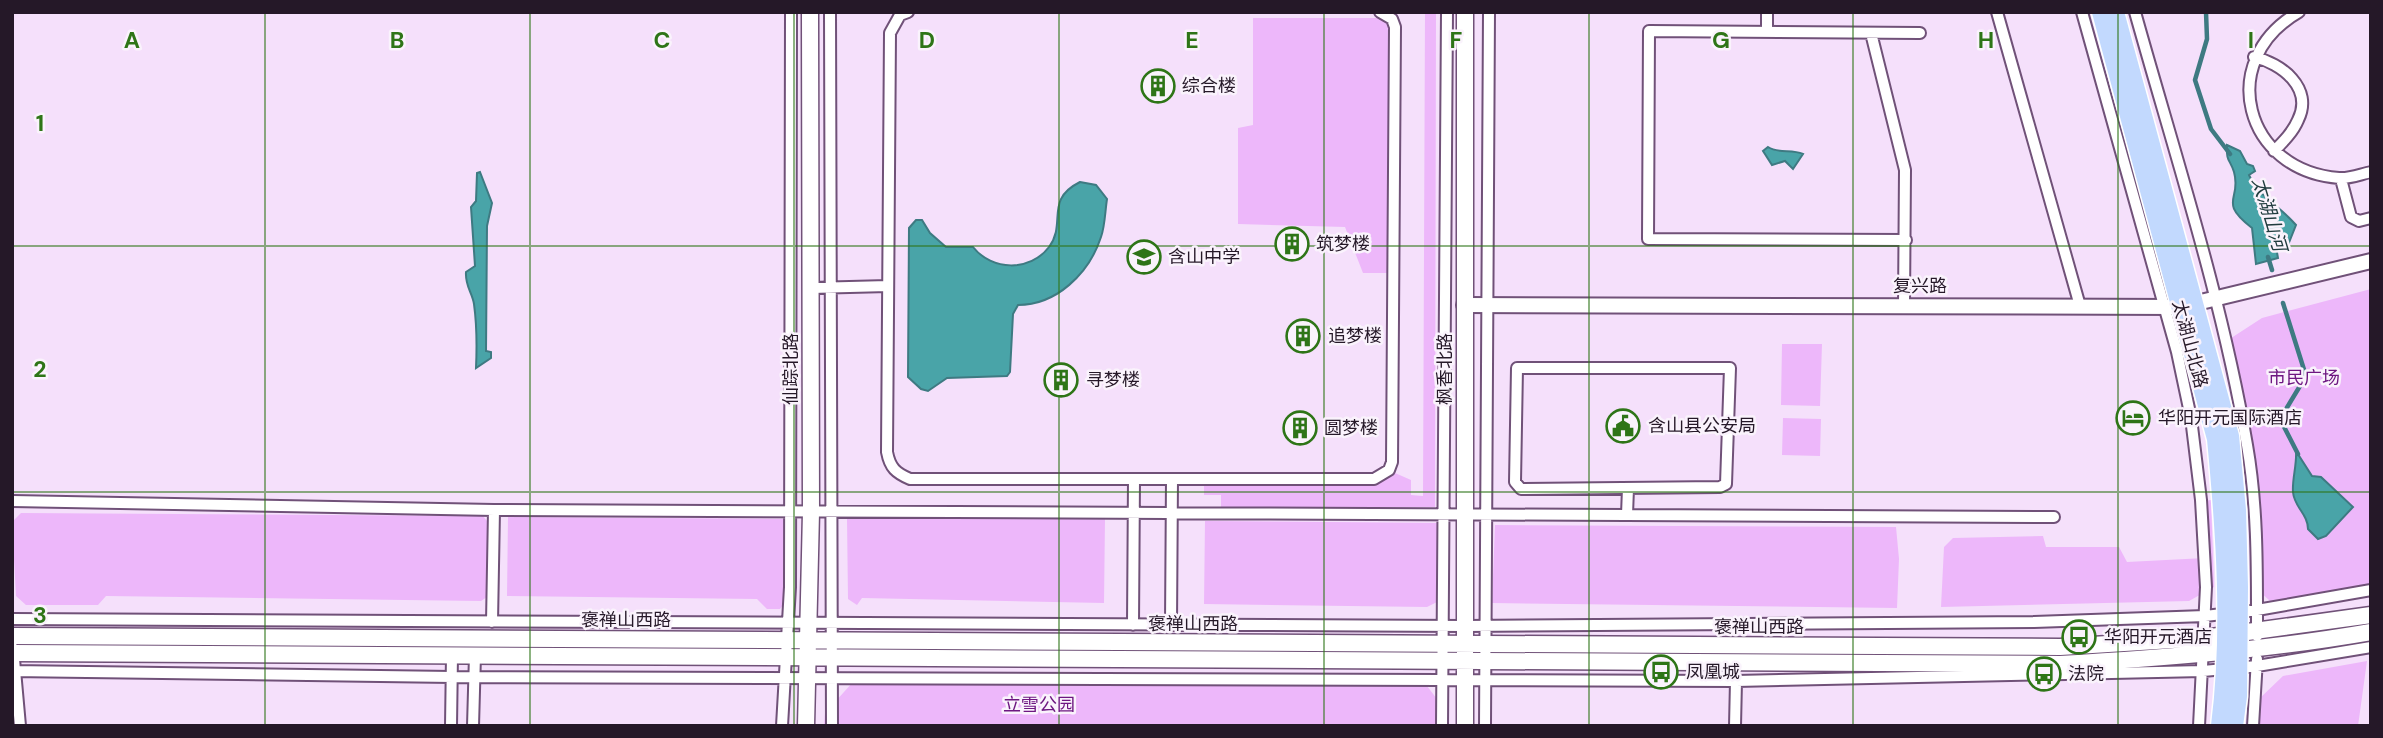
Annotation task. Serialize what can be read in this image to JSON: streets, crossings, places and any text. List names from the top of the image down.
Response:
{
  "streets": {
    "main road": [
      "太湖山北路",
      "仙踪北路",
      "枫香北路",
      "褒禅山西路"
    ],
    "street": ["复兴路"]
  },
  "crossings": [
    ["复兴路", "太湖山北路"],
    ["复兴路", "枫香北路"],
    ["太湖山北路", "褒禅山西路"],
    ["仙踪北路", "褒禅山西路"],
    ["枫香北路", "褒禅山西路"]
  ],
  "water": ["太湖山河"],
  "parks": ["市民广场", "立雪公园"],
  "places": {
    "building": [
      "综合楼",
      "筑梦楼",
      "追梦楼",
      "寻梦楼",
      "圆梦楼"
    ],
    "school or university": ["含山中学"],
    "hotel": ["华阳开元国际酒店"],
    "public building": ["含山县公安局"],
    "bus stop": ["华阳开元酒店", "凤凰城", "法院"]
  },
  "grid": {
    "columns": [
      "A",
      "B",
      "C",
      "D",
      "E",
      "F",
      "G",
      "H",
      "I"
    ],
    "rows": ["1", "2", "3"]
  }
}
